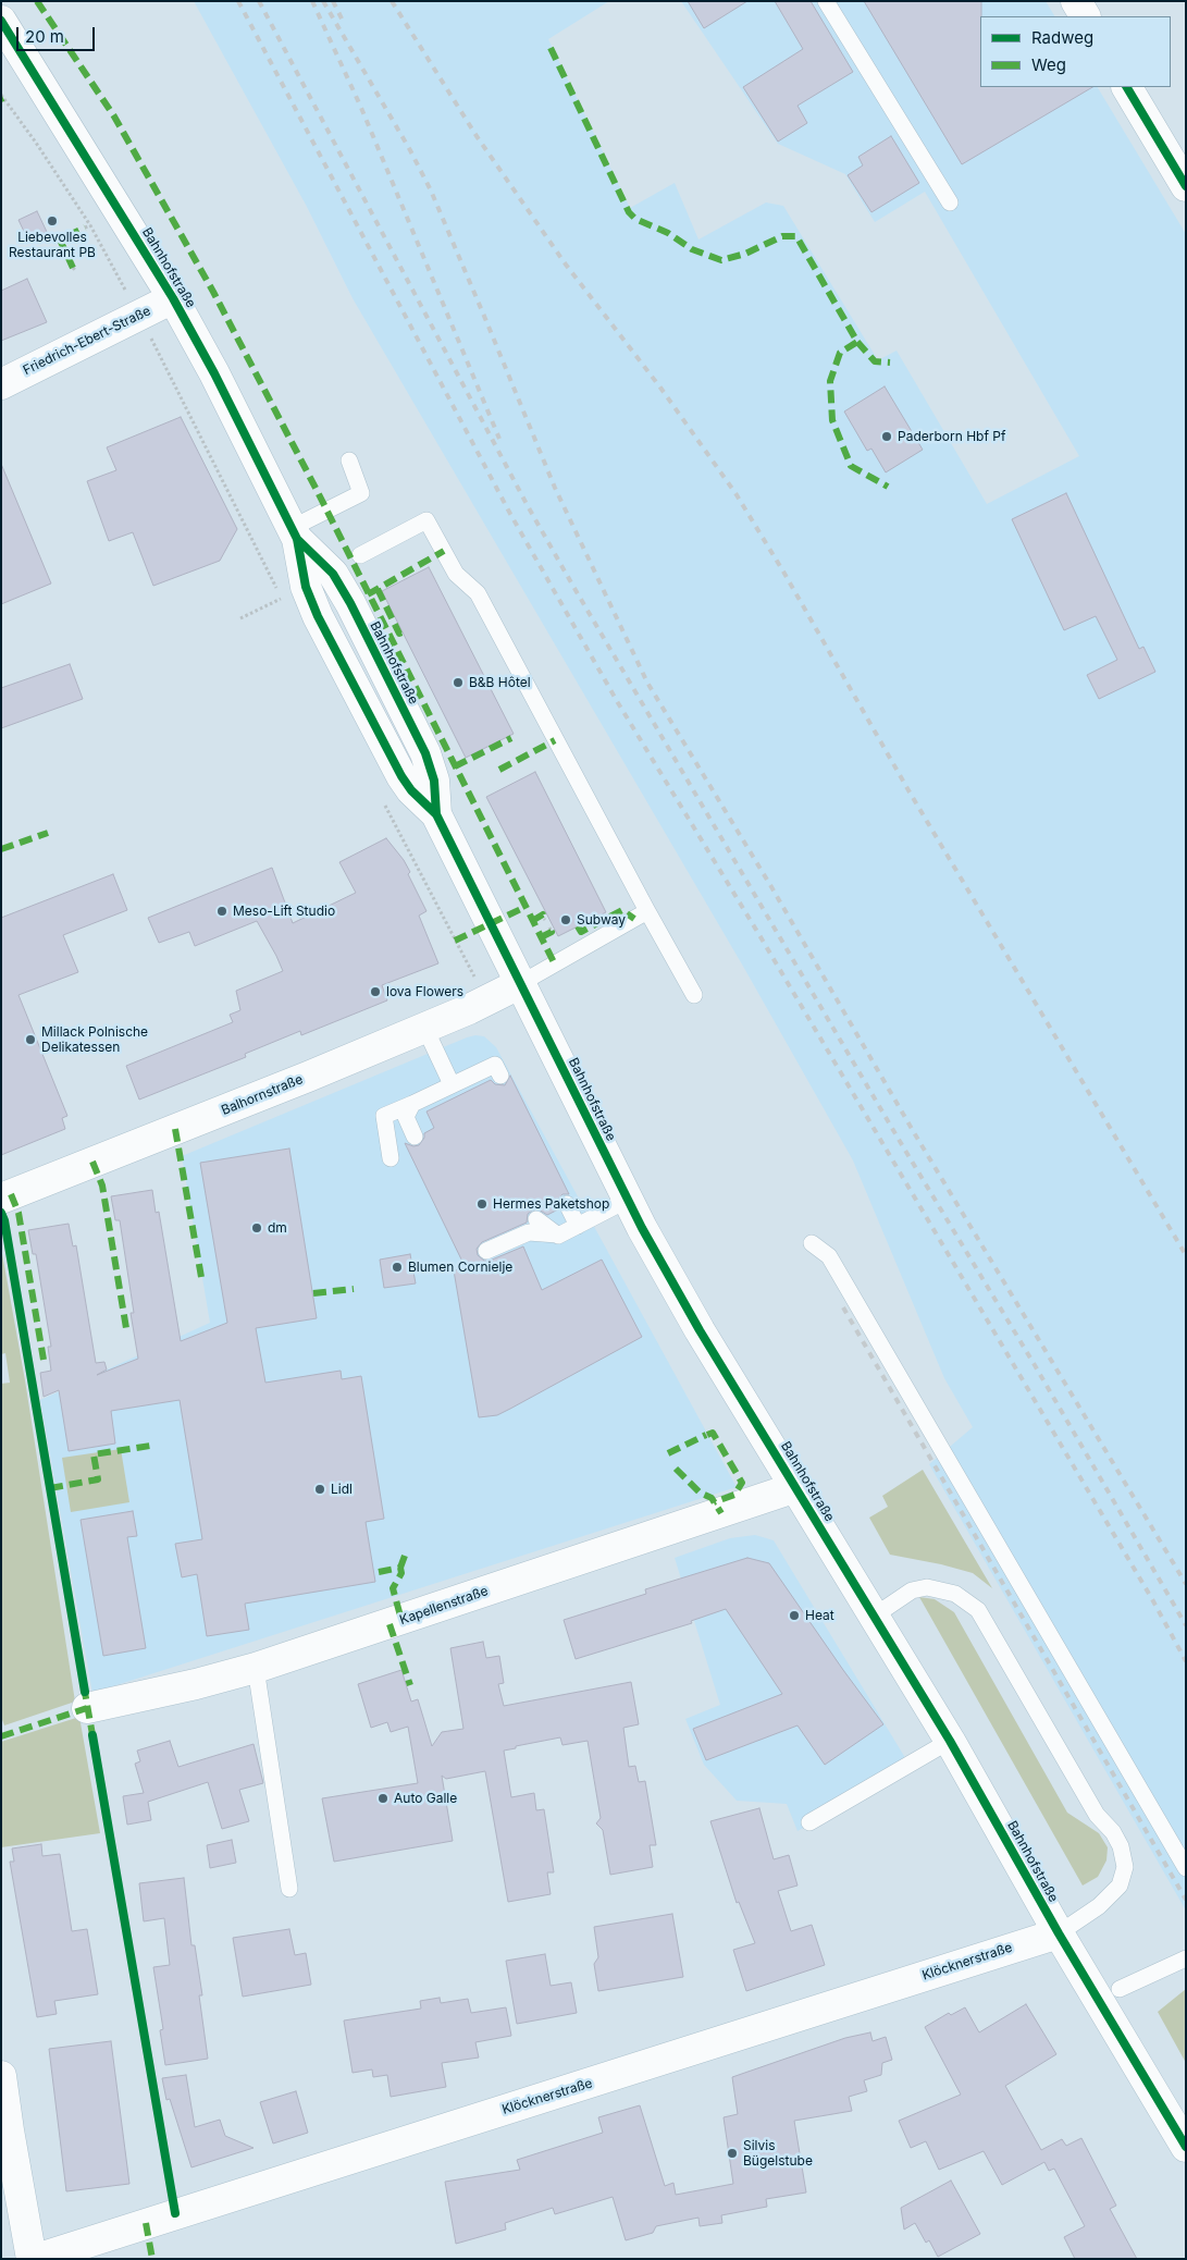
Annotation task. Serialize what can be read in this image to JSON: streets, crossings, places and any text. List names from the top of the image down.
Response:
{
  "streets": {
    "street": [
      "Bahnhofstraße",
      "Friedrich-Ebert-Straße",
      "Balhornstraße",
      "Kapellenstraße",
      "Klöcknerstraße"
    ]
  },
  "crossings": [
    ["Bahnhofstraße", "Friedrich-Ebert-Straße"],
    ["Bahnhofstraße", "Balhornstraße"],
    ["Bahnhofstraße", "Kapellenstraße"],
    ["Bahnhofstraße", "Klöcknerstraße"]
  ],
  "places": [
    "Liebevolles Restaurant PB",
    "Paderborn Hbf Pf",
    "B&B Hôtel",
    "Meso-Lift Studio",
    "Subway",
    "lova Flowers",
    "Millack Polnische Delikatessen",
    "Hermes Paketshop",
    "dm",
    "Blumen Cornielje",
    "Lidl",
    "Heat",
    "Auto Galle",
    "Silvis Bügelstube"
  ],
  "legend": ["Radweg", "Weg"],
  "scale_bar": "20 m"
}
